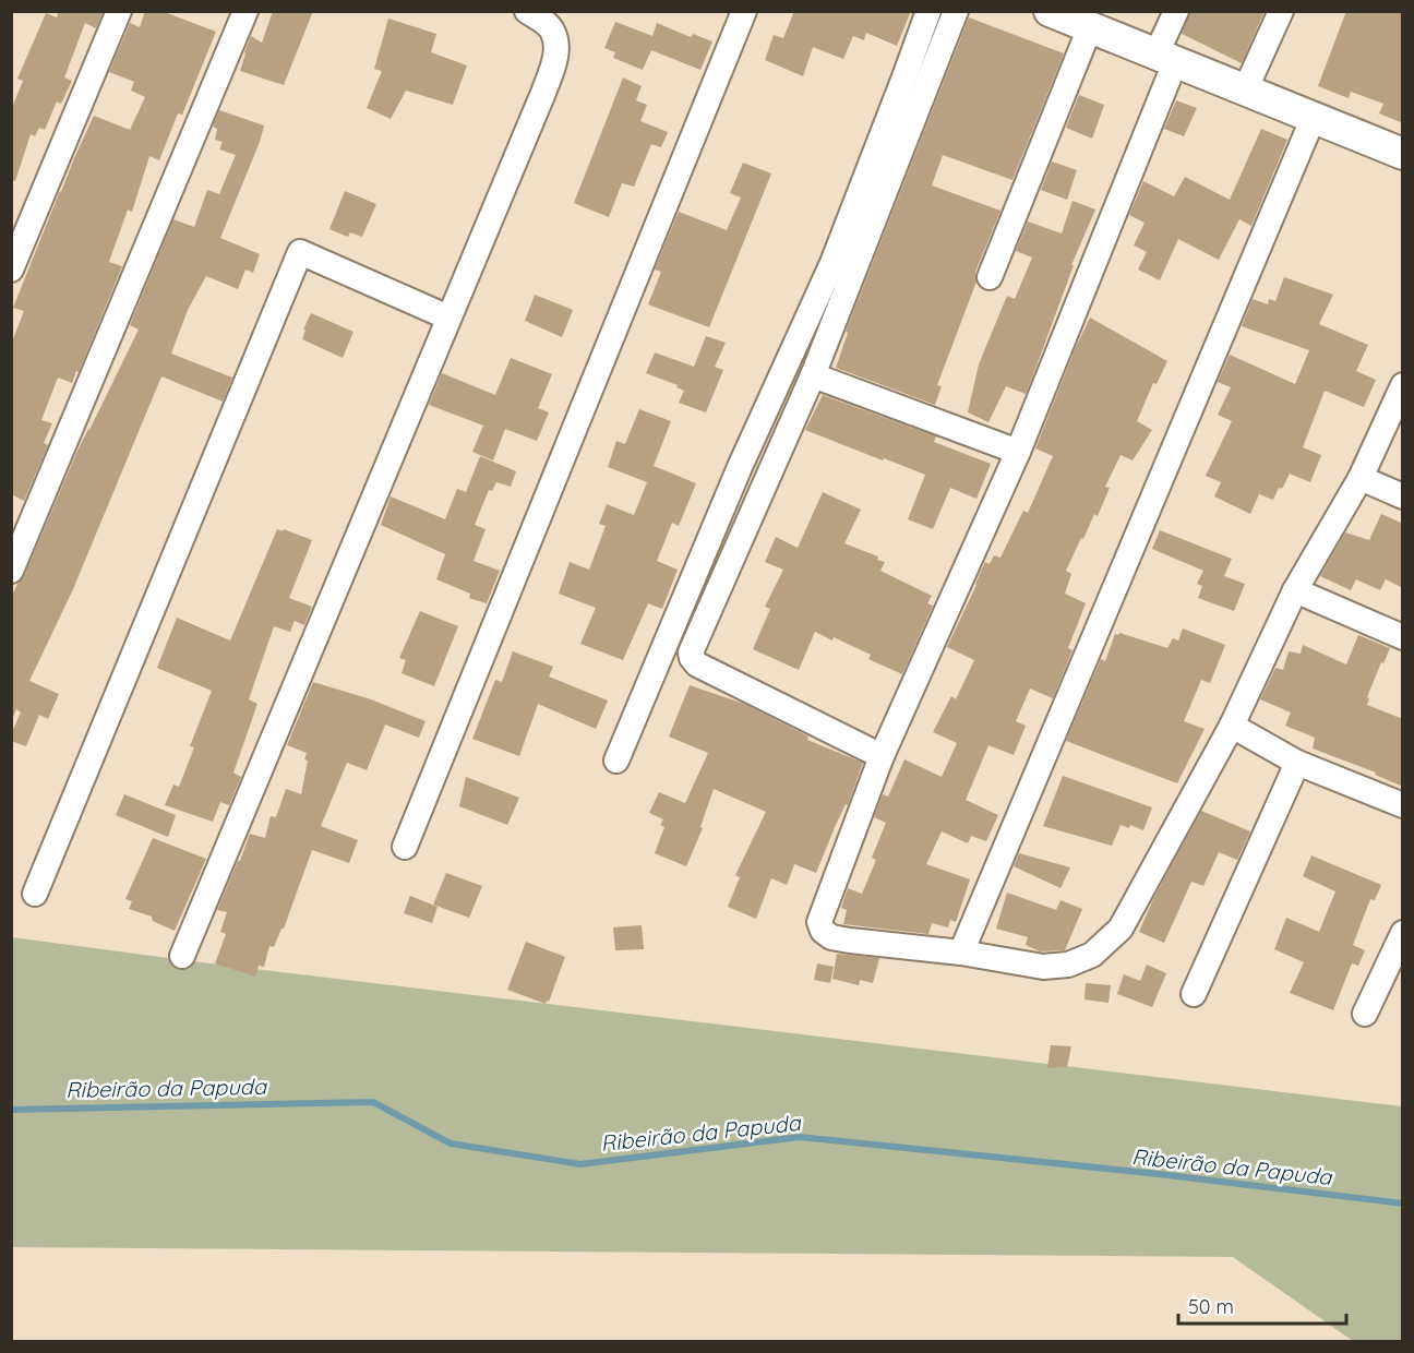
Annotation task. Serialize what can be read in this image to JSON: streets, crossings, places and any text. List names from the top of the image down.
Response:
{
  "water": ["Ribeirão da Papuda"],
  "scale_bar": "50 m"
}
